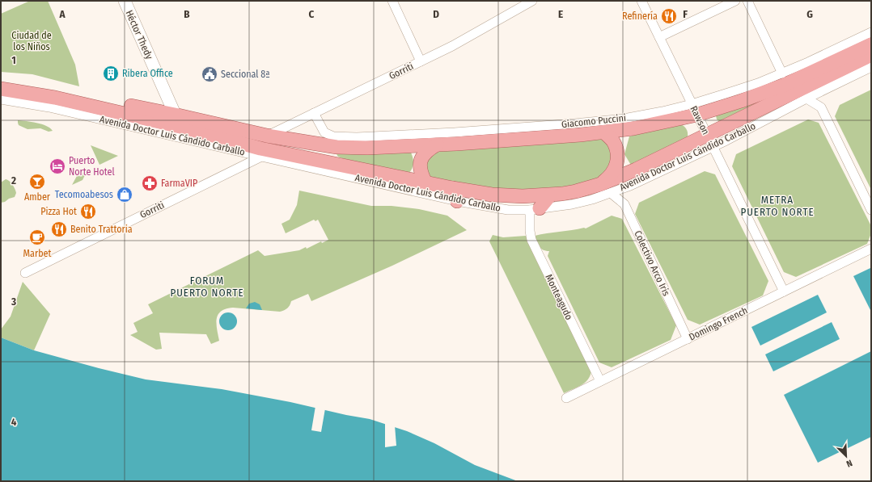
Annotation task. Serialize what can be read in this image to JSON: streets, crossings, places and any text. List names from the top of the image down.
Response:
{
  "streets": {
    "main road": ["Héctor Thedy", "Avenida Doctor Luis Cándido Carballo"],
    "street": [
      "Gorriti",
      "Rawson",
      "Giacomo Puccini",
      "Colectivo Arco Iris",
      "Monteagudo",
      "Domingo French"
    ]
  },
  "crossings": [
    ["Héctor Thedy", "Avenida Doctor Luis Cándido Carballo"],
    ["Gorriti", "Giacomo Puccini"],
    ["Gorriti", "Avenida Doctor Luis Cándido Carballo"],
    ["Rawson", "Giacomo Puccini"],
    ["Rawson", "Avenida Doctor Luis Cándido Carballo"],
    ["Rawson", "Domingo French"],
    ["Giacomo Puccini", "Avenida Doctor Luis Cándido Carballo"],
    ["Avenida Doctor Luis Cándido Carballo", "Colectivo Arco Iris"],
    ["Avenida Doctor Luis Cándido Carballo", "Monteagudo"],
    ["Colectivo Arco Iris", "Domingo French"],
    ["Monteagudo", "Domingo French"]
  ],
  "districts": ["METRA PUERTO NORTE", "FORUM PUERTO NORTE"],
  "parks": ["Ciudad de los Niños"],
  "places": {
    "restaurant": ["Refinería", "Pizza Hot", "Benito Trattoria"],
    "building": ["Ribera Office"],
    "public building": ["Seccional 8ª"],
    "hotel": ["Puerto Norte Hotel"],
    "bar": ["Amber"],
    "pharmacy": ["FarmaVIP"],
    "shop": ["Tecomoabesos"],
    "cafe": ["Marbet"]
  },
  "north": "bottom right",
  "grid": {
    "columns": [
      "A",
      "B",
      "C",
      "D",
      "E",
      "F",
      "G"
    ],
    "rows": [
      "1",
      "2",
      "3",
      "4"
    ]
  }
}
